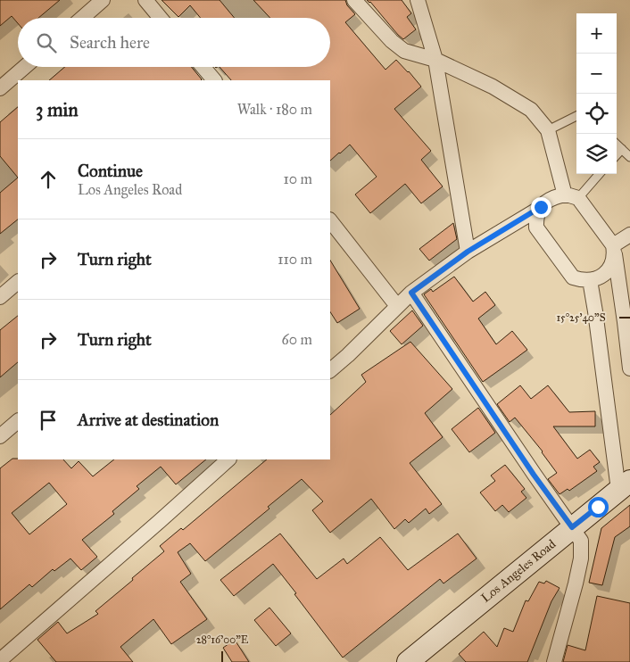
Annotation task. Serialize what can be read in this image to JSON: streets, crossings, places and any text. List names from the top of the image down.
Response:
{
  "streets": {
    "main road": ["Los Angeles Road"]
  },
  "page": {
    "map_buttons": ["+", "−"],
    "search": "Search here",
    "heading": ["3 min", "Walk · 180 m"],
    "list": [
      ["Continue", "Los Angeles Road", "10 m"],
      ["Turn right", "110 m"],
      ["Turn right", "60 m"],
      "Arrive at destination"
    ]
  },
  "coordinates": ["15°25'40\"S", "28°16'00\"E"]
}
